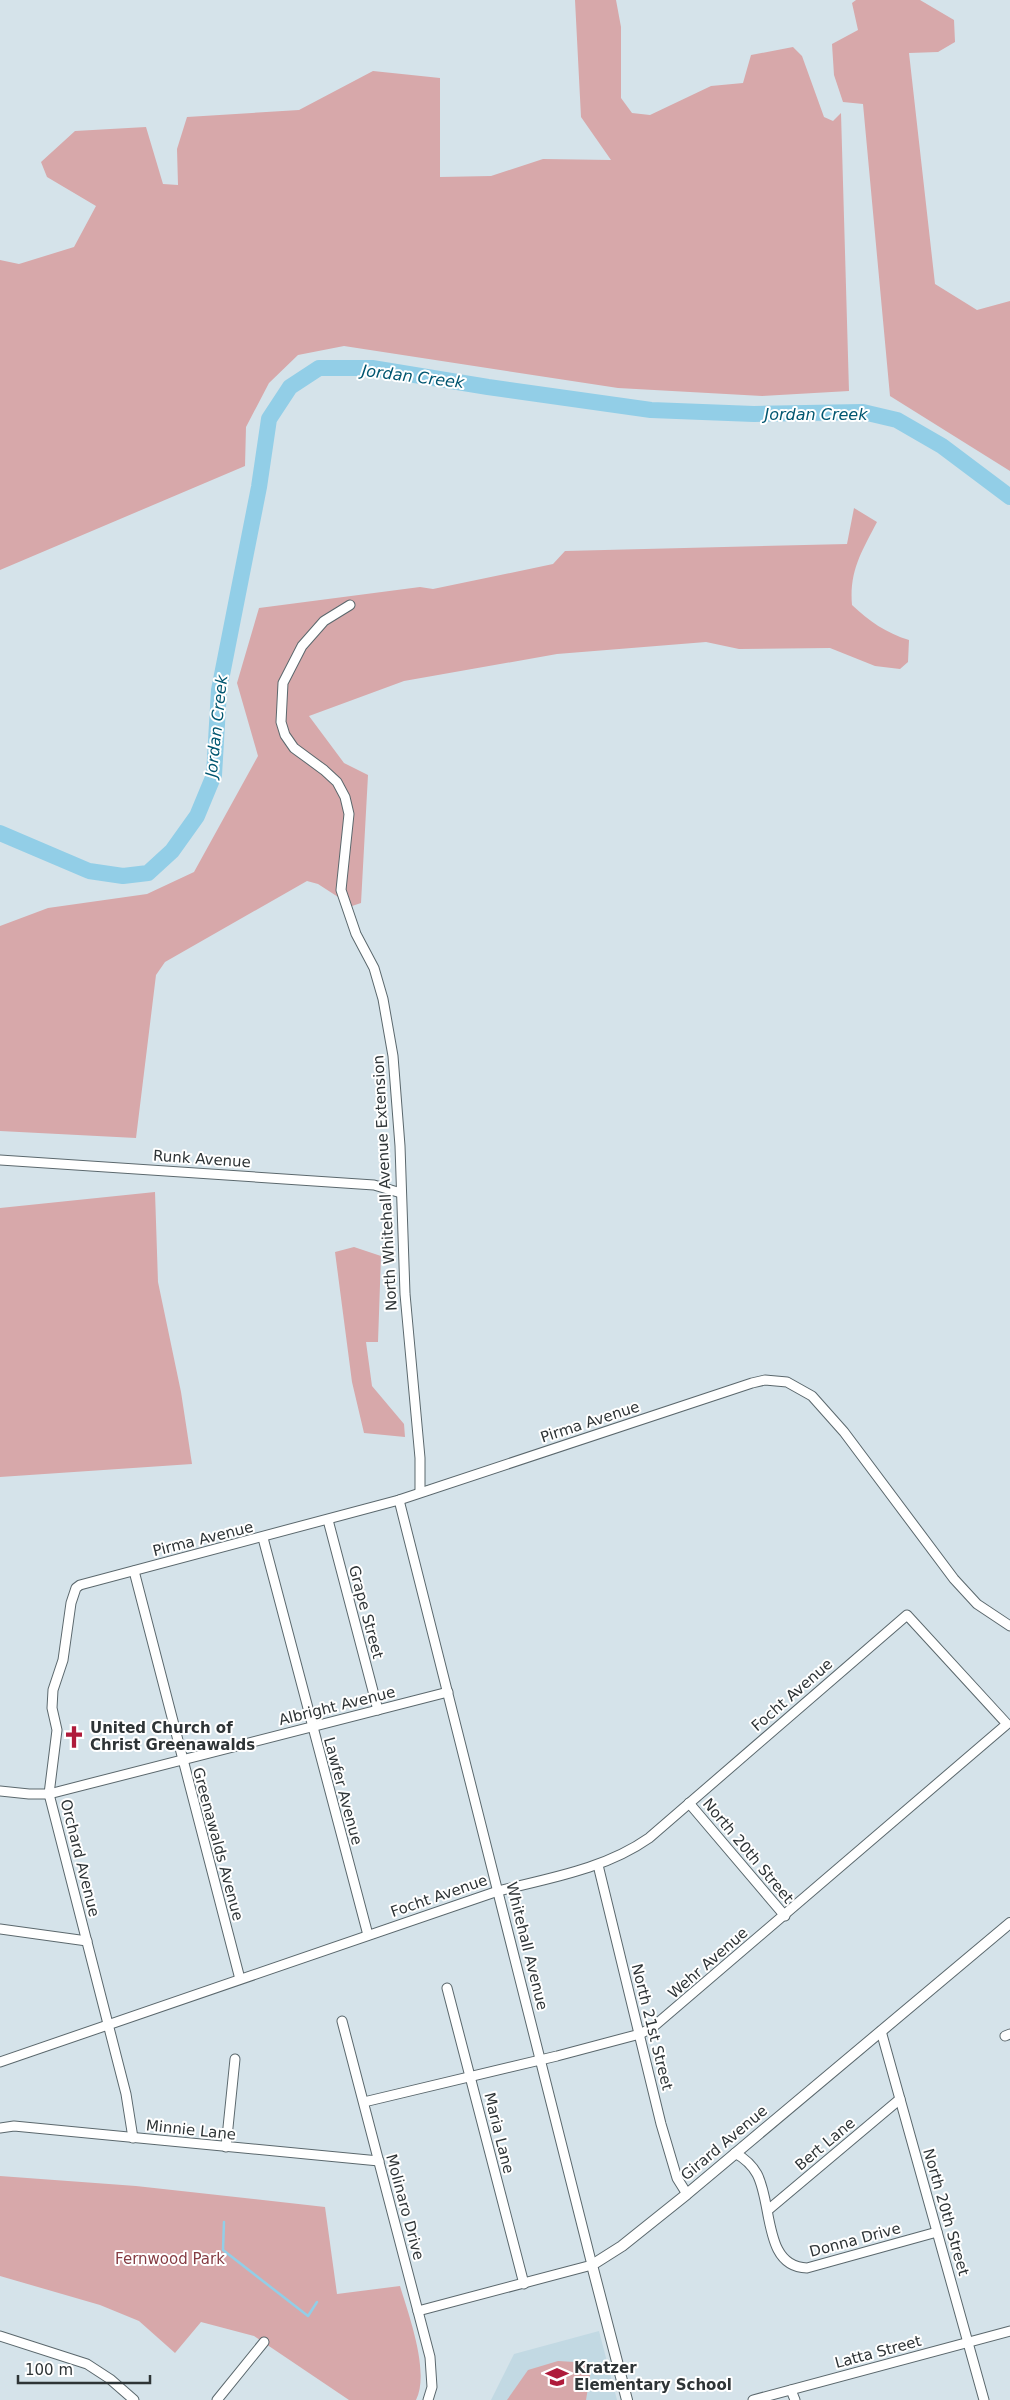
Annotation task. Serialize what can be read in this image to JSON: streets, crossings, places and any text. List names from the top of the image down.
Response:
{
  "streets": {
    "street": [
      "Runk Avenue",
      "North Whitehall Avenue Extension",
      "Pirma Avenue",
      "Grape Street",
      "Focht Avenue",
      "Albright Avenue",
      "Lawfer Avenue",
      "Greenawalds Avenue",
      "North 20th Street",
      "Orchard Avenue",
      "Whitehall Avenue",
      "Wehr Avenue",
      "North 21st Street",
      "Minnie Lane",
      "Maria Lane",
      "Girard Avenue",
      "Bert Lane",
      "Molinaro Drive",
      "Donna Drive",
      "Latta Street"
    ]
  },
  "crossings": [
    ["Runk Avenue", "North Whitehall Avenue Extension"],
    ["North Whitehall Avenue Extension", "Pirma Avenue"],
    ["Pirma Avenue", "Grape Street"],
    ["Pirma Avenue", "Lawfer Avenue"],
    ["Pirma Avenue", "Greenawalds Avenue"],
    ["Pirma Avenue", "Orchard Avenue"],
    ["Pirma Avenue", "Whitehall Avenue"],
    ["Grape Street", "Albright Avenue"],
    ["Focht Avenue", "Lawfer Avenue"],
    ["Focht Avenue", "Greenawalds Avenue"],
    ["Focht Avenue", "North 20th Street"],
    ["Focht Avenue", "Orchard Avenue"],
    ["Focht Avenue", "Whitehall Avenue"],
    ["Focht Avenue", "Wehr Avenue"],
    ["Focht Avenue", "North 21st Street"],
    ["Albright Avenue", "Lawfer Avenue"],
    ["Albright Avenue", "Greenawalds Avenue"],
    ["Albright Avenue", "Orchard Avenue"],
    ["Albright Avenue", "Whitehall Avenue"],
    ["North 20th Street", "Wehr Avenue"],
    ["North 20th Street", "Girard Avenue"],
    ["North 20th Street", "Bert Lane"],
    ["North 20th Street", "Donna Drive"],
    ["North 20th Street", "Latta Street"],
    ["Orchard Avenue", "Minnie Lane"],
    ["Whitehall Avenue", "Wehr Avenue"],
    ["Whitehall Avenue", "Girard Avenue"],
    ["Wehr Avenue", "North 21st Street"],
    ["Wehr Avenue", "Maria Lane"],
    ["Wehr Avenue", "Molinaro Drive"],
    ["North 21st Street", "Girard Avenue"],
    ["Minnie Lane", "Molinaro Drive"],
    ["Maria Lane", "Girard Avenue"],
    ["Girard Avenue", "Molinaro Drive"],
    ["Girard Avenue", "Donna Drive"],
    ["Bert Lane", "Donna Drive"]
  ],
  "water": ["Jordan Creek"],
  "parks": ["Fernwood Park"],
  "places": {
    "church": ["United Church of Christ Greenawalds"],
    "school or university": ["Kratzer Elementary School"]
  },
  "scale_bar": "100 m"
}
